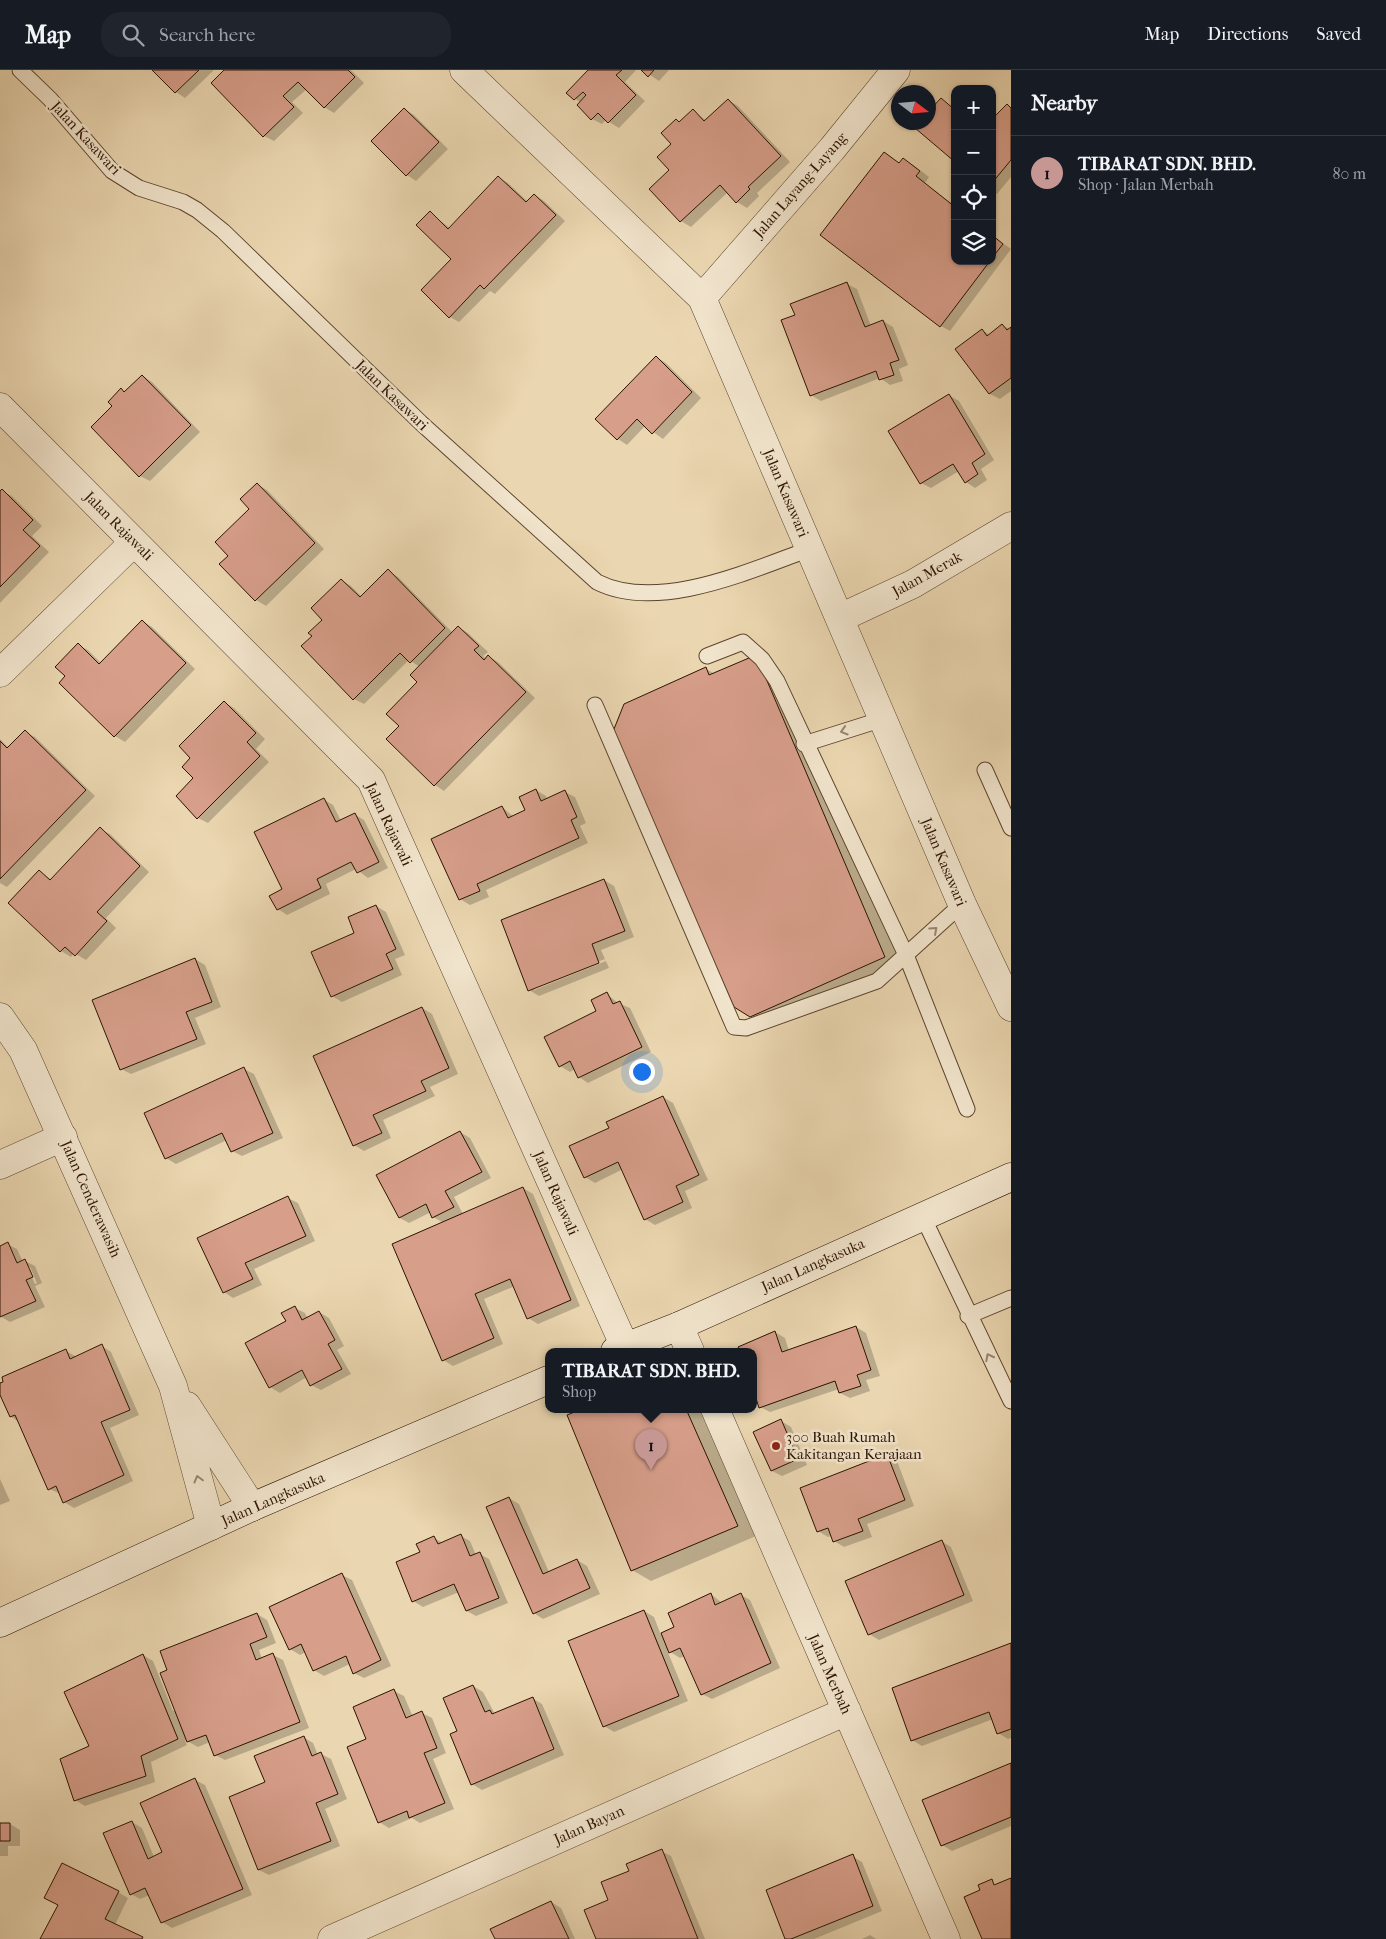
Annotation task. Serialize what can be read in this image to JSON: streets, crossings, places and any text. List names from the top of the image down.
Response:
{
  "streets": {
    "street": [
      "Jalan Kasawari",
      "Jalan Layang-Layang",
      "Jalan Rajawali",
      "Jalan Merak",
      "Jalan Cenderawasih",
      "Jalan Langkasuka",
      "Jalan Merbah",
      "Jalan Bayan"
    ]
  },
  "crossings": [
    ["Jalan Kasawari", "Jalan Layang-Layang"],
    ["Jalan Kasawari", "Jalan Merak"],
    ["Jalan Cenderawasih", "Jalan Langkasuka"],
    ["Jalan Merbah", "Jalan Bayan"]
  ],
  "places": ["300 Buah Rumah Kakitangan Kerajaan"],
  "north": "right",
  "page": {
    "header": "Map",
    "search": "Search here",
    "nav": ["Map", "Directions", "Saved"],
    "heading": "Nearby",
    "map_buttons": ["+", "−"],
    "list": [
      {
        "mark": "1",
        "name": "TIBARAT SDN. BHD.",
        "note": "Shop · Jalan Merbah",
        "value": "80 m"
      }
    ],
    "popup": ["TIBARAT SDN. BHD.", "Shop"],
    "pins": "1"
  }
}
